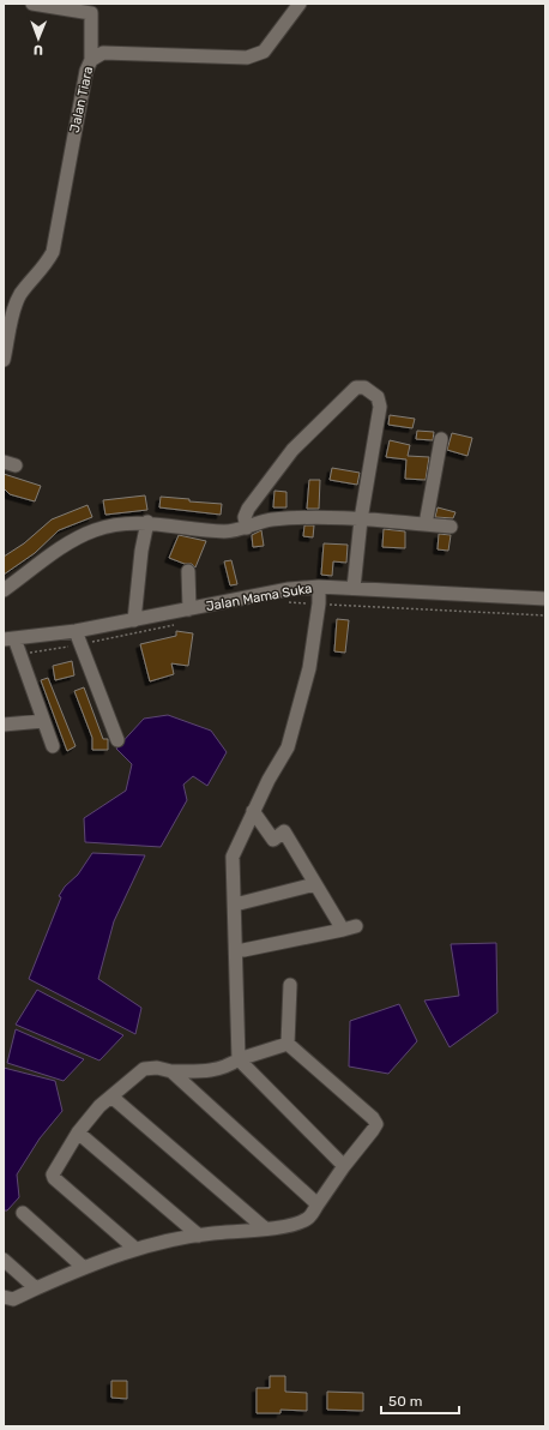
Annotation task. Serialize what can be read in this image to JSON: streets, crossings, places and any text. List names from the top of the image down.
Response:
{
  "streets": {
    "street": ["Jalan Tiara", "Jalan Mama Suka"]
  },
  "scale_bar": "50 m",
  "north": "bottom"
}
